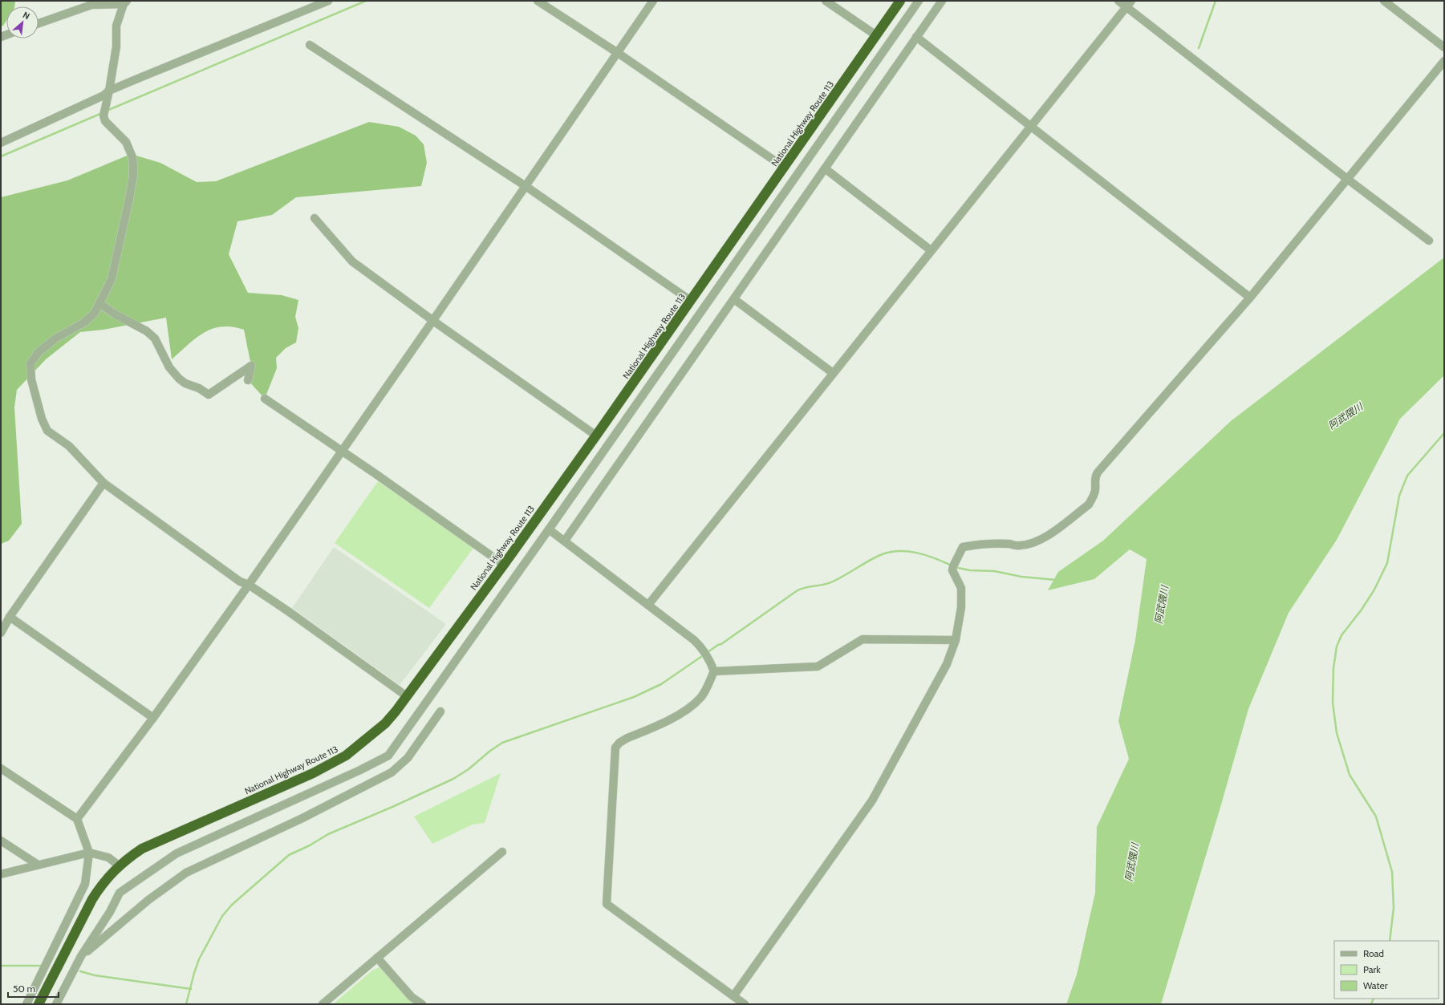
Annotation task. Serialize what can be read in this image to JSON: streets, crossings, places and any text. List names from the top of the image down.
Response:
{
  "streets": {
    "highway": ["National Highway Route 113"]
  },
  "water": ["阿武隈川"],
  "legend": ["Road", "Park", "Water"],
  "scale_bar": "50 m",
  "north": "top right"
}
